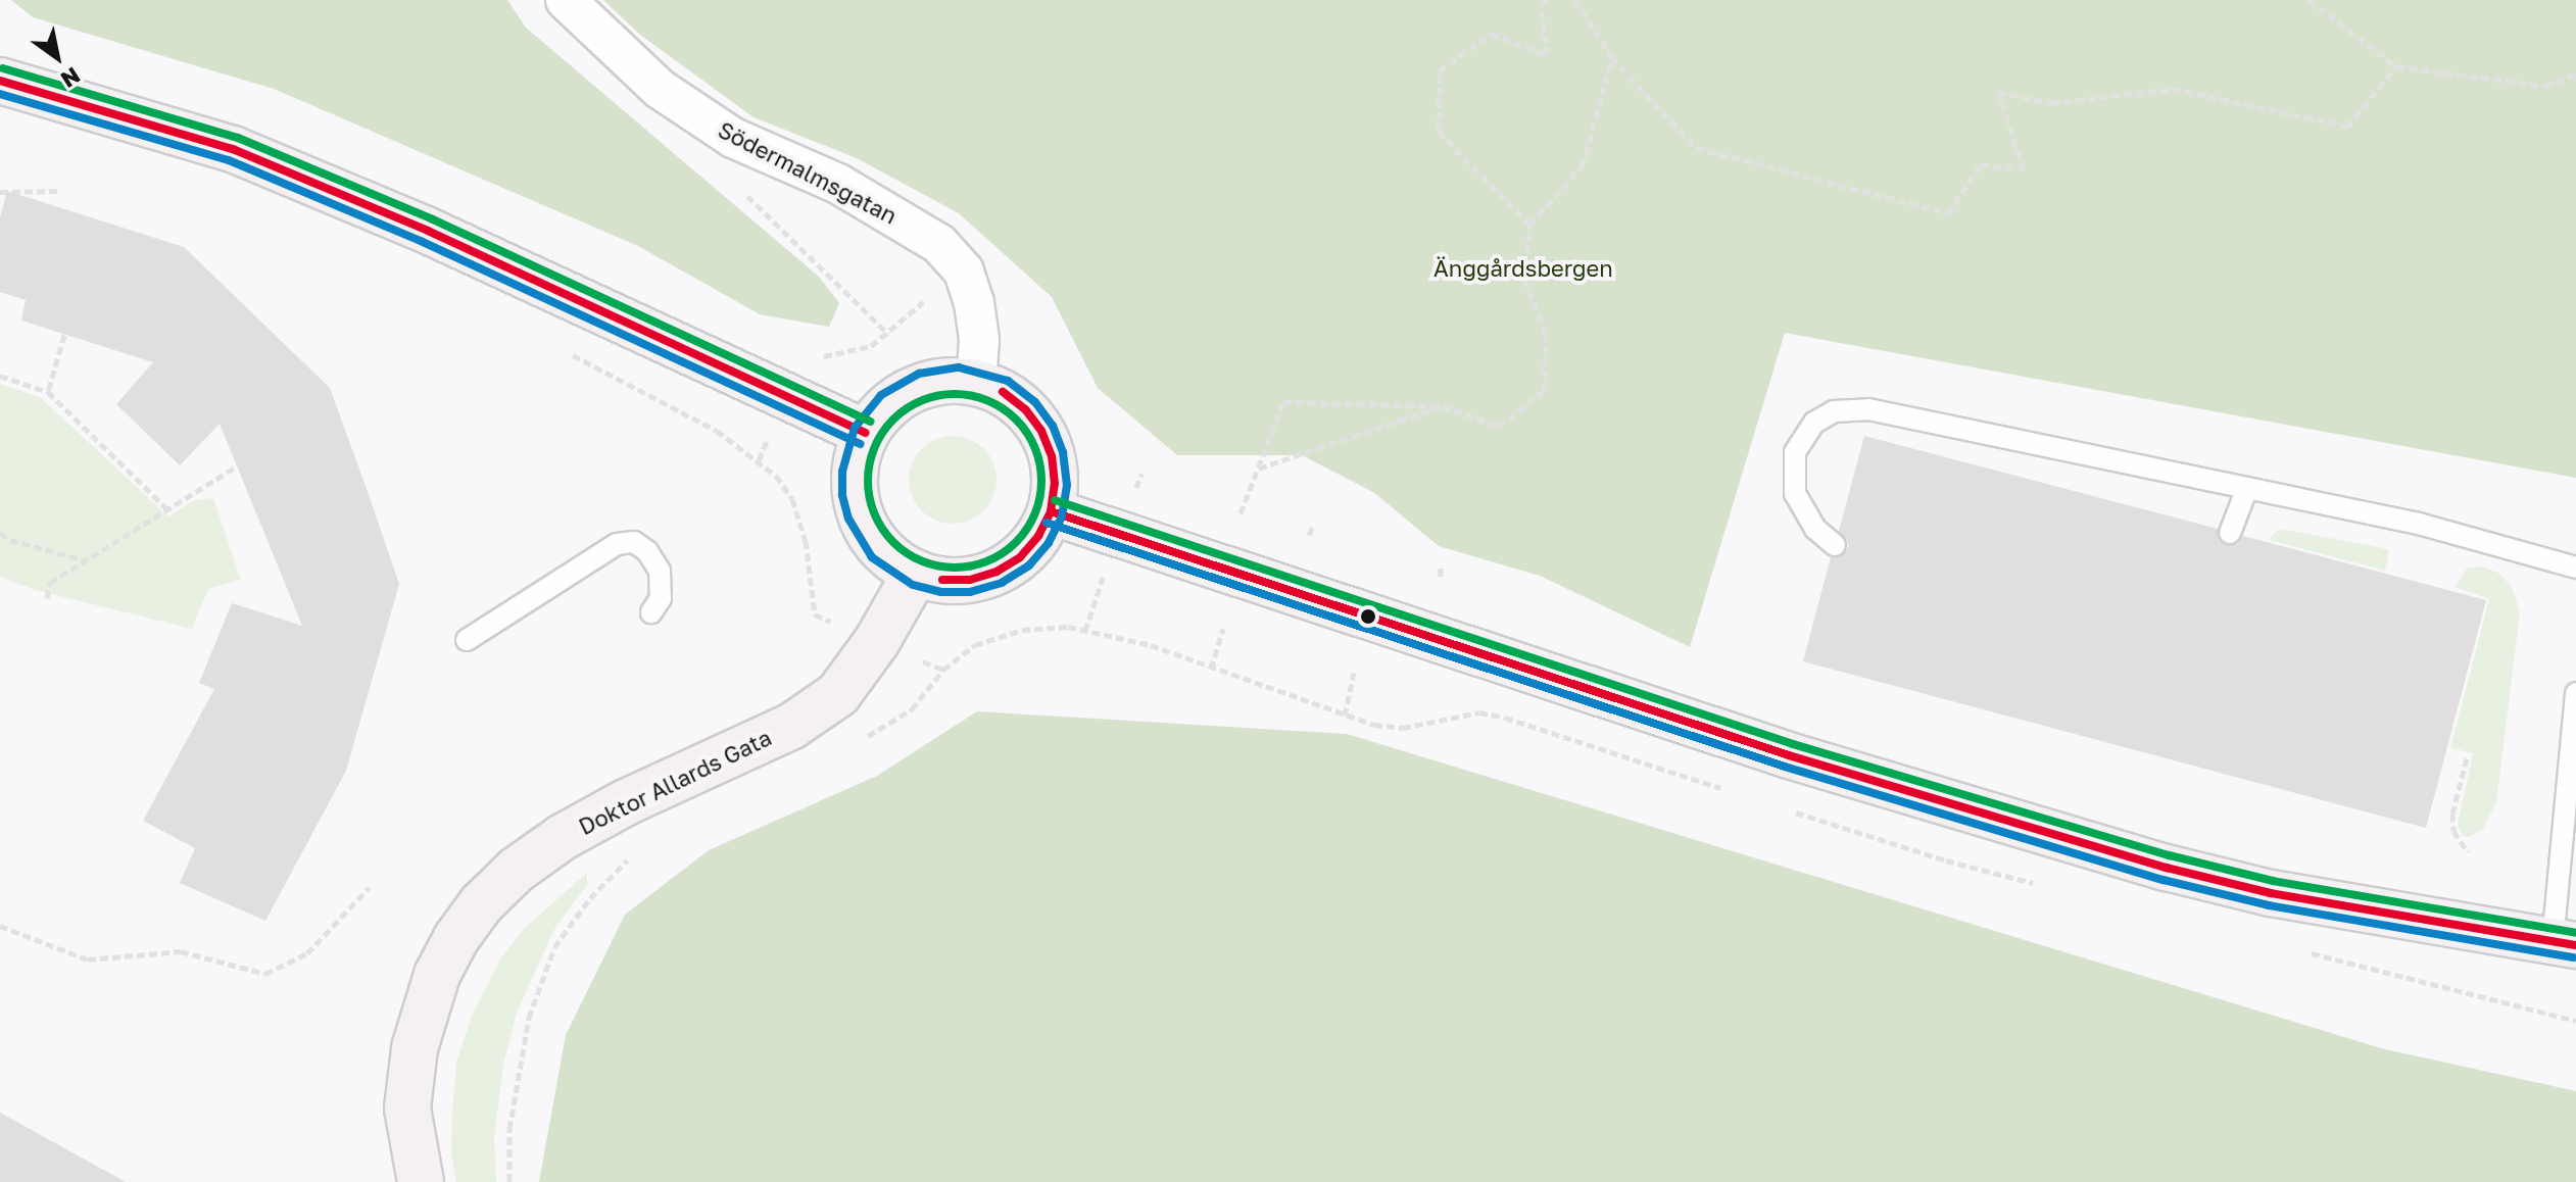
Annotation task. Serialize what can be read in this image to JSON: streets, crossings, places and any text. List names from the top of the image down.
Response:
{
  "streets": {
    "street": ["Södermalmsgatan", "Doktor Allards Gata"]
  },
  "crossings": [
    ["Södermalmsgatan", "Doktor Allards Gata"]
  ],
  "parks": ["Änggårdsbergen"],
  "north": "bottom right"
}
